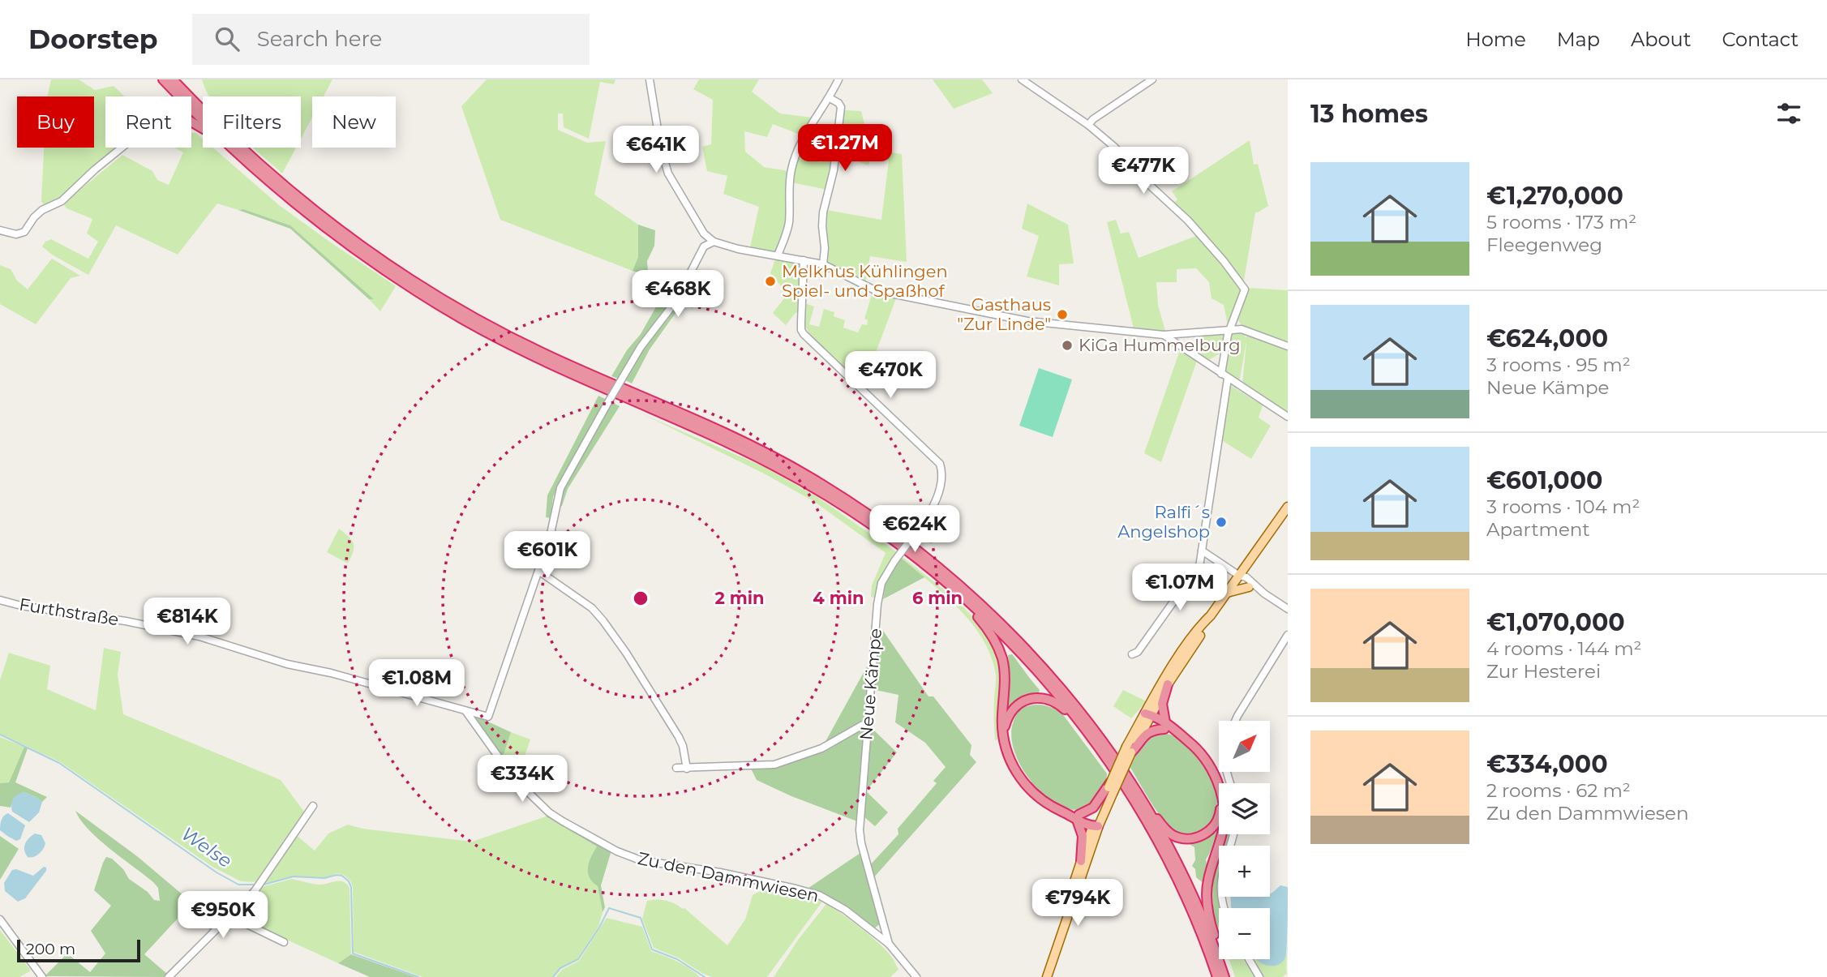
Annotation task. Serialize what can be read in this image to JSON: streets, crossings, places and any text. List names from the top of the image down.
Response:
{
  "streets": {
    "street": ["Furthstraße", "Neue Kämpe", "Zu den Dammwiesen"]
  },
  "crossings": [
    ["Furthstraße", "Zu den Dammwiesen"],
    ["Neue Kämpe", "Zu den Dammwiesen"]
  ],
  "water": ["Welse"],
  "places": [
    "Melkhus Kühlingen Spiel- und Spaßhof",
    "Gasthaus \"Zur Linde\"",
    "KiGa Hummelburg",
    "Ralfi´s Angelshop"
  ],
  "scale_bar": "200 m",
  "north": "top right",
  "page": {
    "header": "Doorstep",
    "search": "Search here",
    "nav": [
      "Home",
      "Map",
      "About",
      "Contact"
    ],
    "heading": "13 homes",
    "chip": [
      "Buy",
      "Rent",
      "Filters",
      "New"
    ],
    "price": [
      "€1.27M",
      "€641K",
      "€477K",
      "€468K",
      "€470K",
      "€624K",
      "€601K",
      "€1.07M",
      "€814K",
      "€1.08M",
      "€334K",
      "€794K",
      "€950K"
    ],
    "list": [
      {
        "name": "€1,270,000",
        "note": "5 rooms · 173 m² · Fleegenweg"
      },
      {
        "name": "€624,000",
        "note": "3 rooms · 95 m² · Neue Kämpe"
      },
      {
        "name": "€601,000",
        "note": "3 rooms · 104 m² · Apartment"
      },
      {
        "name": "€1,070,000",
        "note": "4 rooms · 144 m² · Zur Hesterei"
      },
      {
        "name": "€334,000",
        "note": "2 rooms · 62 m² · Zu den Dammwiesen"
      }
    ],
    "map_buttons": ["+", "−"],
    "scale": "200 m"
  },
  "rings": ["2 min", "4 min", "6 min"]
}
